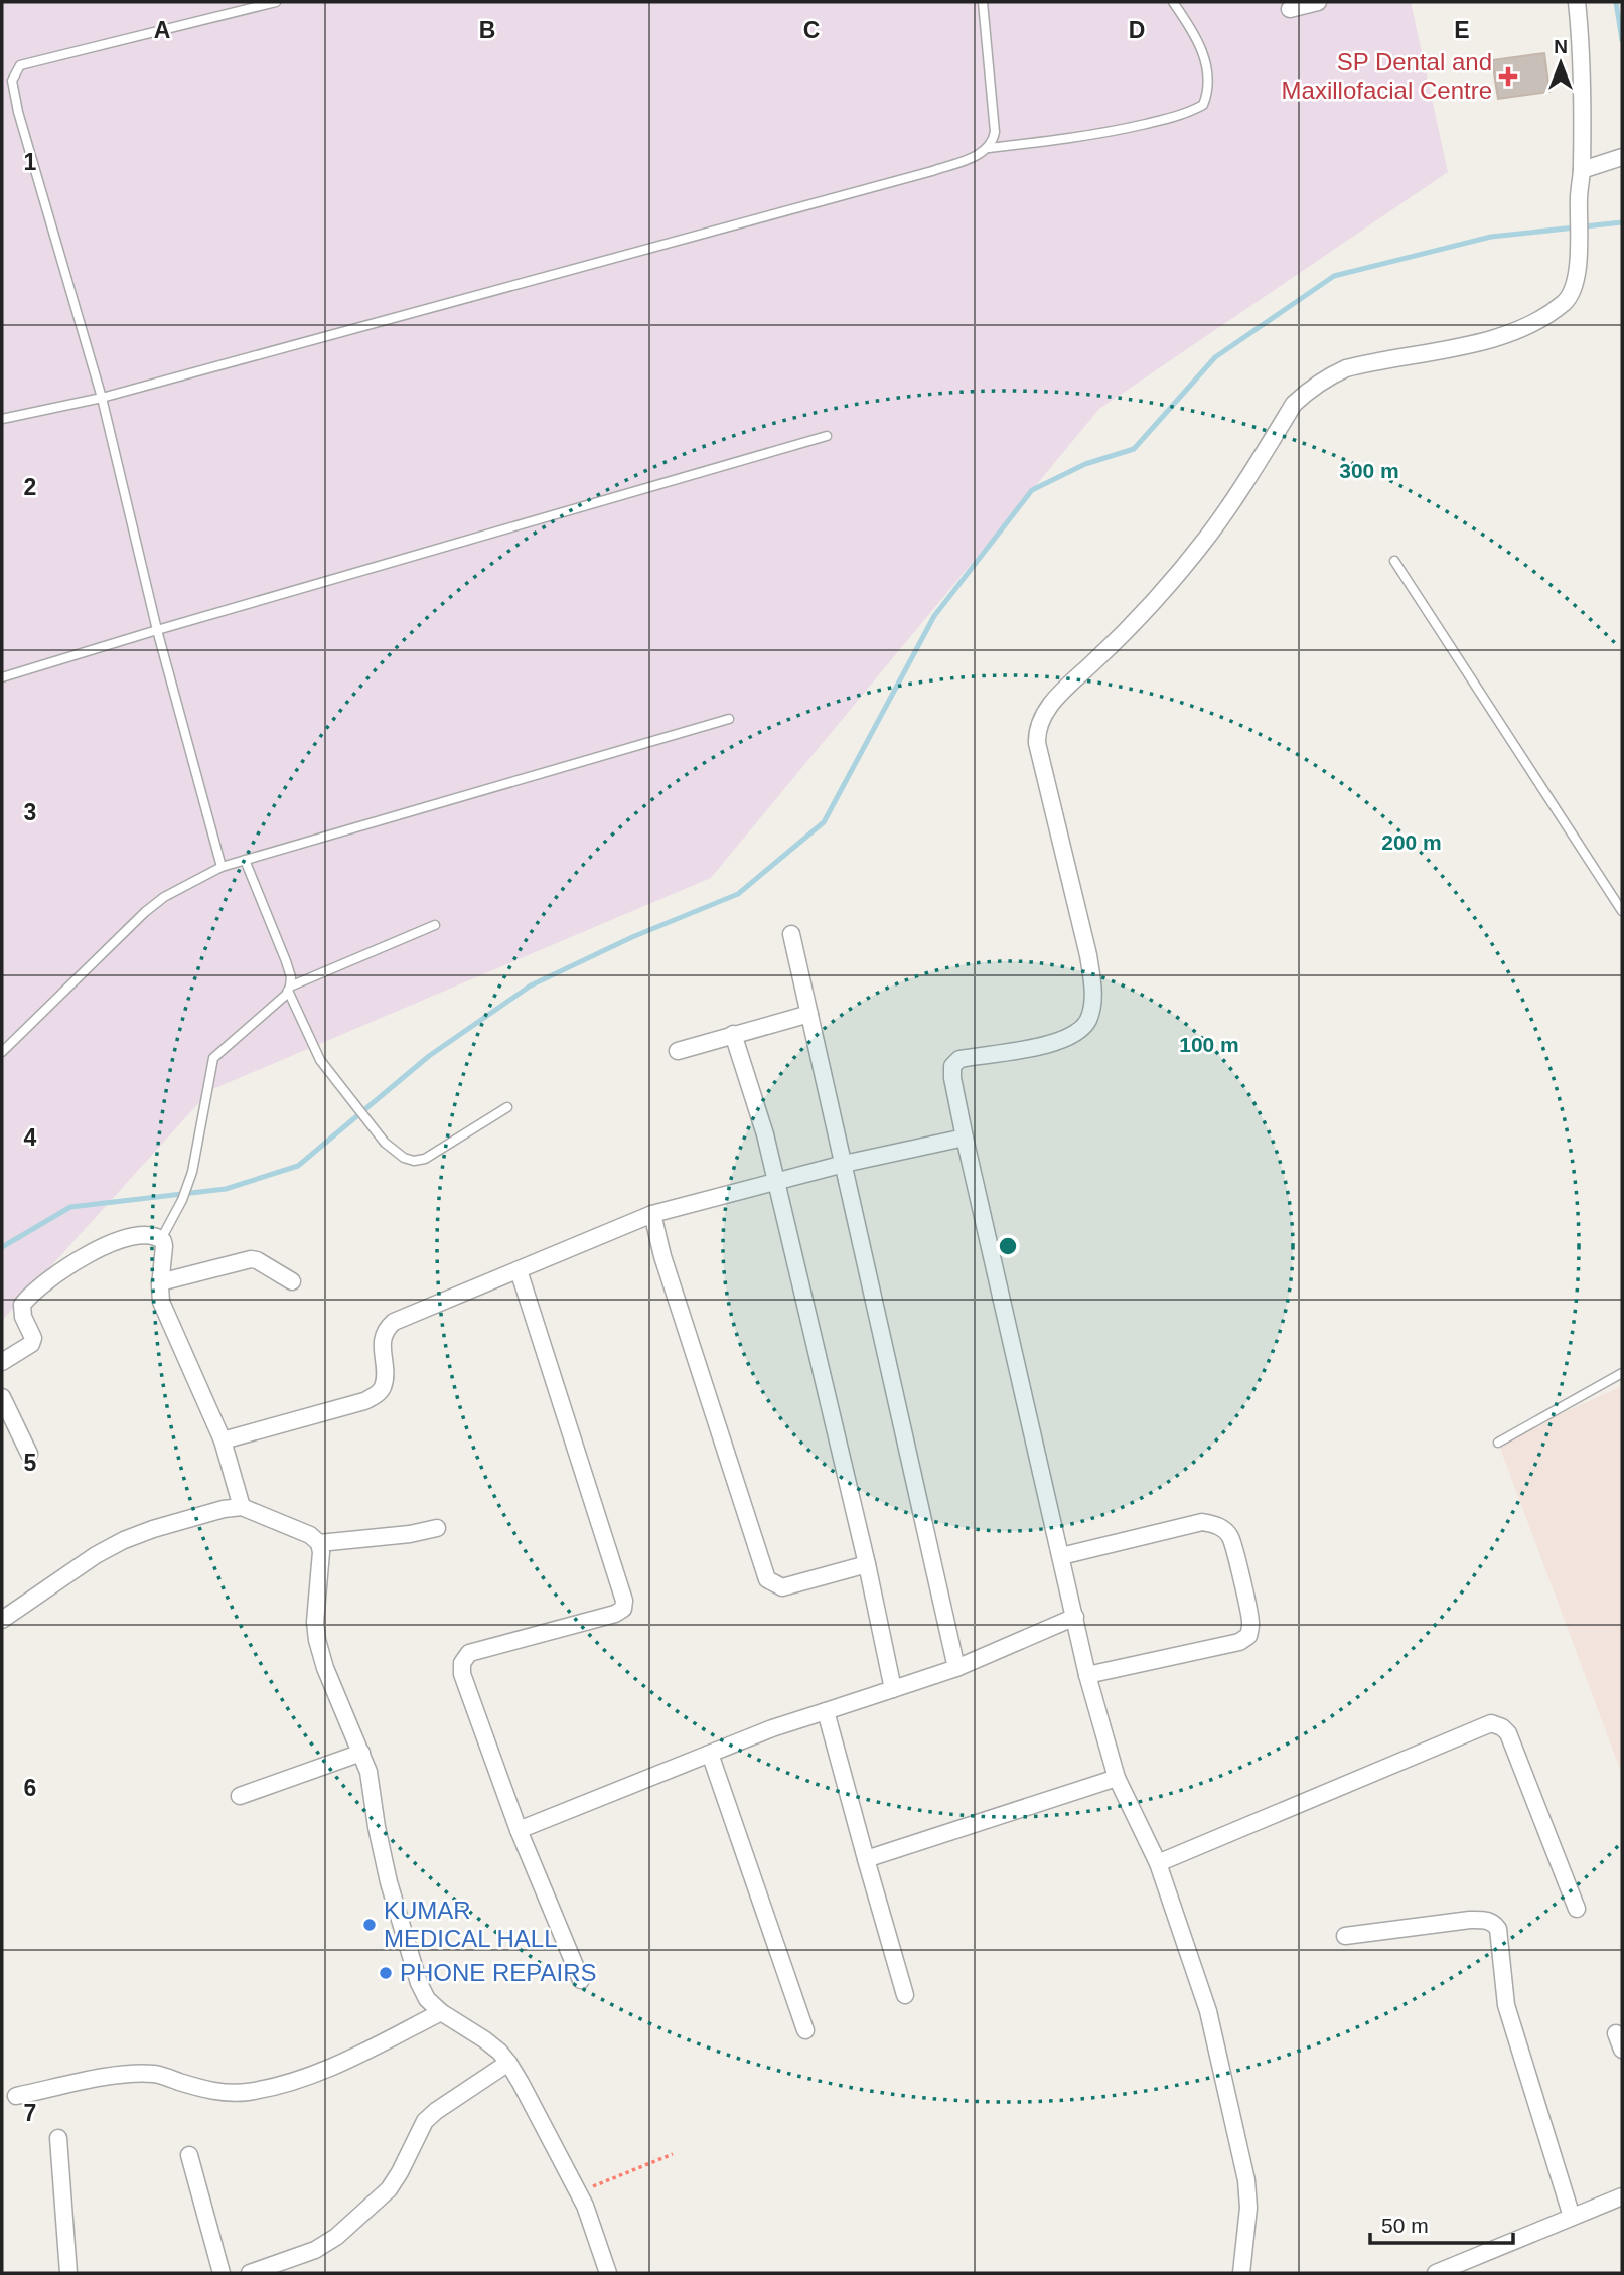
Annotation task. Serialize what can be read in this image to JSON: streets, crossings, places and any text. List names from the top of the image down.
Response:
{
  "places": {
    "health": ["SP Dental and Maxillofacial Centre"],
    "other": ["KUMAR MEDICAL HALL", "PHONE REPAIRS"]
  },
  "scale_bar": "50 m",
  "north": "top",
  "grid": {
    "columns": [
      "A",
      "B",
      "C",
      "D",
      "E"
    ],
    "rows": [
      "1",
      "2",
      "3",
      "4",
      "5",
      "6",
      "7"
    ]
  },
  "rings": ["300 m", "200 m", "100 m"]
}
